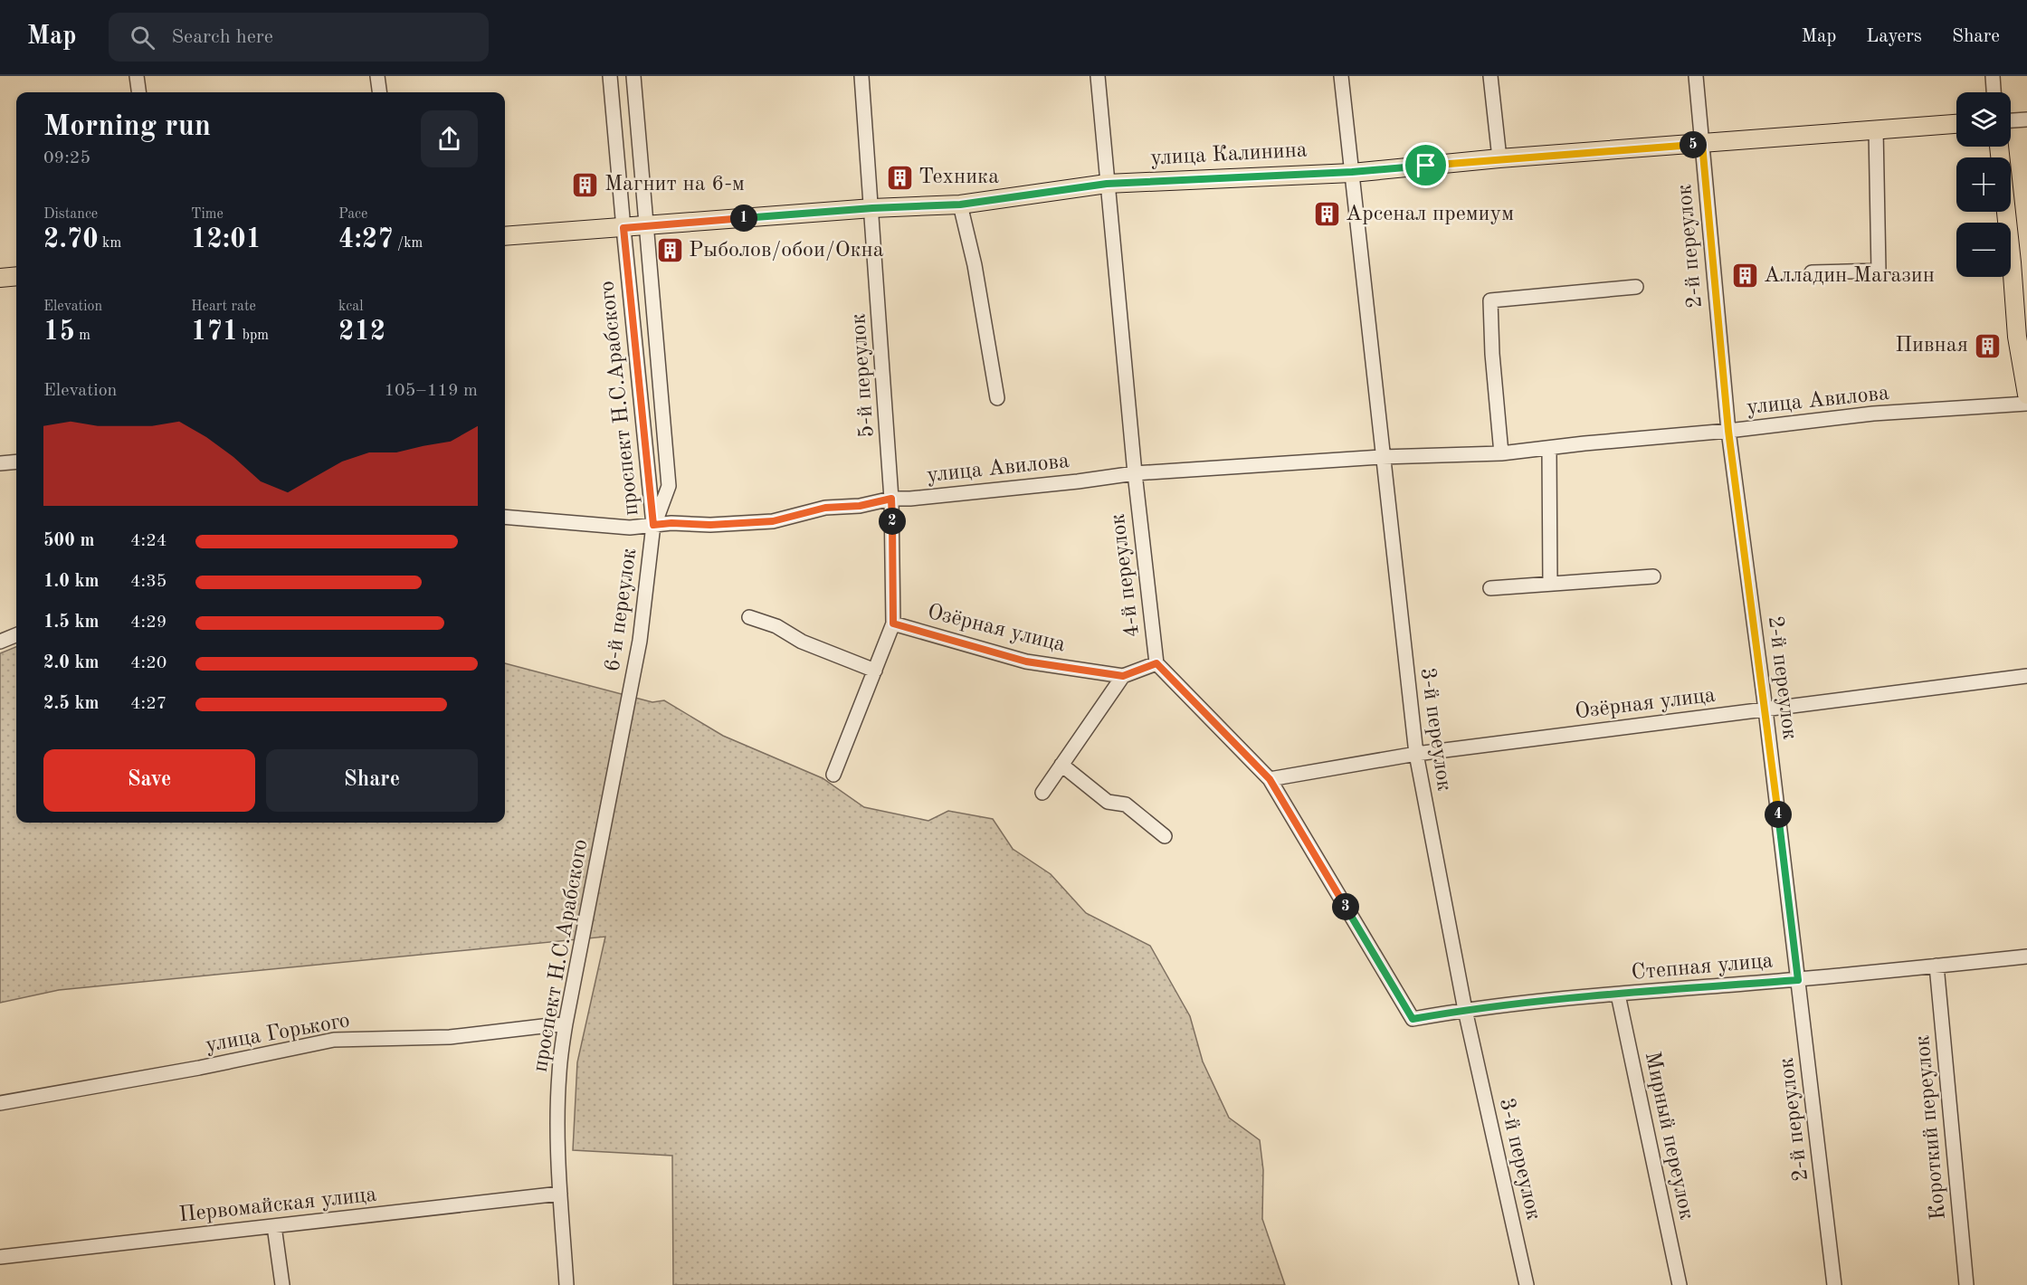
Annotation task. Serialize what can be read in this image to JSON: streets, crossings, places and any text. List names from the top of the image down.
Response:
{
  "streets": {
    "main road": ["улица Калинина"],
    "street": [
      "2-й переулок",
      "5-й переулок",
      "проспект Н.С.Арабского",
      "улица Авилова",
      "4-й переулок",
      "6-й переулок",
      "Озёрная улица",
      "3-й переулок",
      "Степная улица",
      "улица Горького",
      "Короткий переулок",
      "Мирный переулок",
      "Первомайская улица"
    ]
  },
  "crossings": [
    ["улица Калинина", "2-й переулок"],
    ["улица Калинина", "5-й переулок"],
    ["улица Калинина", "проспект Н.С.Арабского"],
    ["улица Калинина", "4-й переулок"],
    ["улица Калинина", "3-й переулок"],
    ["2-й переулок", "улица Авилова"],
    ["2-й переулок", "Озёрная улица"],
    ["2-й переулок", "Степная улица"],
    ["5-й переулок", "улица Авилова"],
    ["5-й переулок", "Озёрная улица"],
    ["проспект Н.С.Арабского", "улица Авилова"],
    ["проспект Н.С.Арабского", "6-й переулок"],
    ["проспект Н.С.Арабского", "улица Горького"],
    ["проспект Н.С.Арабского", "Первомайская улица"],
    ["улица Авилова", "4-й переулок"],
    ["улица Авилова", "6-й переулок"],
    ["улица Авилова", "3-й переулок"],
    ["4-й переулок", "Озёрная улица"],
    ["4-й переулок", "Степная улица"],
    ["Озёрная улица", "3-й переулок"],
    ["3-й переулок", "Степная улица"],
    ["Степная улица", "Короткий переулок"],
    ["Степная улица", "Мирный переулок"]
  ],
  "places": {
    "building": [
      "Техника",
      "Магнит на 6-м",
      "Арсенал премиум",
      "Рыболов/обои/Окна",
      "Алладин Магазин",
      "Пивная"
    ]
  },
  "page": {
    "header": "Map",
    "search": "Search here",
    "nav": ["Map", "Layers", "Share"],
    "map_buttons": ["+", "−"],
    "heading": ["Morning run", "09:25"],
    "pins": [
      "5",
      "1",
      "2",
      "4",
      "3"
    ],
    "stats": [
      ["Distance", "2.70 km"],
      ["Time", "12:01"],
      ["Pace", "4:27 /km"],
      ["Elevation", "15 m"],
      ["Heart rate", "171 bpm"],
      ["kcal", "212"]
    ],
    "chart": ["Elevation", "105–119 m"],
    "list": [
      {
        "name": "500 m",
        "note": "4:24"
      },
      {
        "name": "1.0 km",
        "note": "4:35"
      },
      {
        "name": "1.5 km",
        "note": "4:29"
      },
      {
        "name": "2.0 km",
        "note": "4:20"
      },
      {
        "name": "2.5 km",
        "note": "4:27"
      }
    ],
    "buttons": ["Save", "Share"]
  }
}
